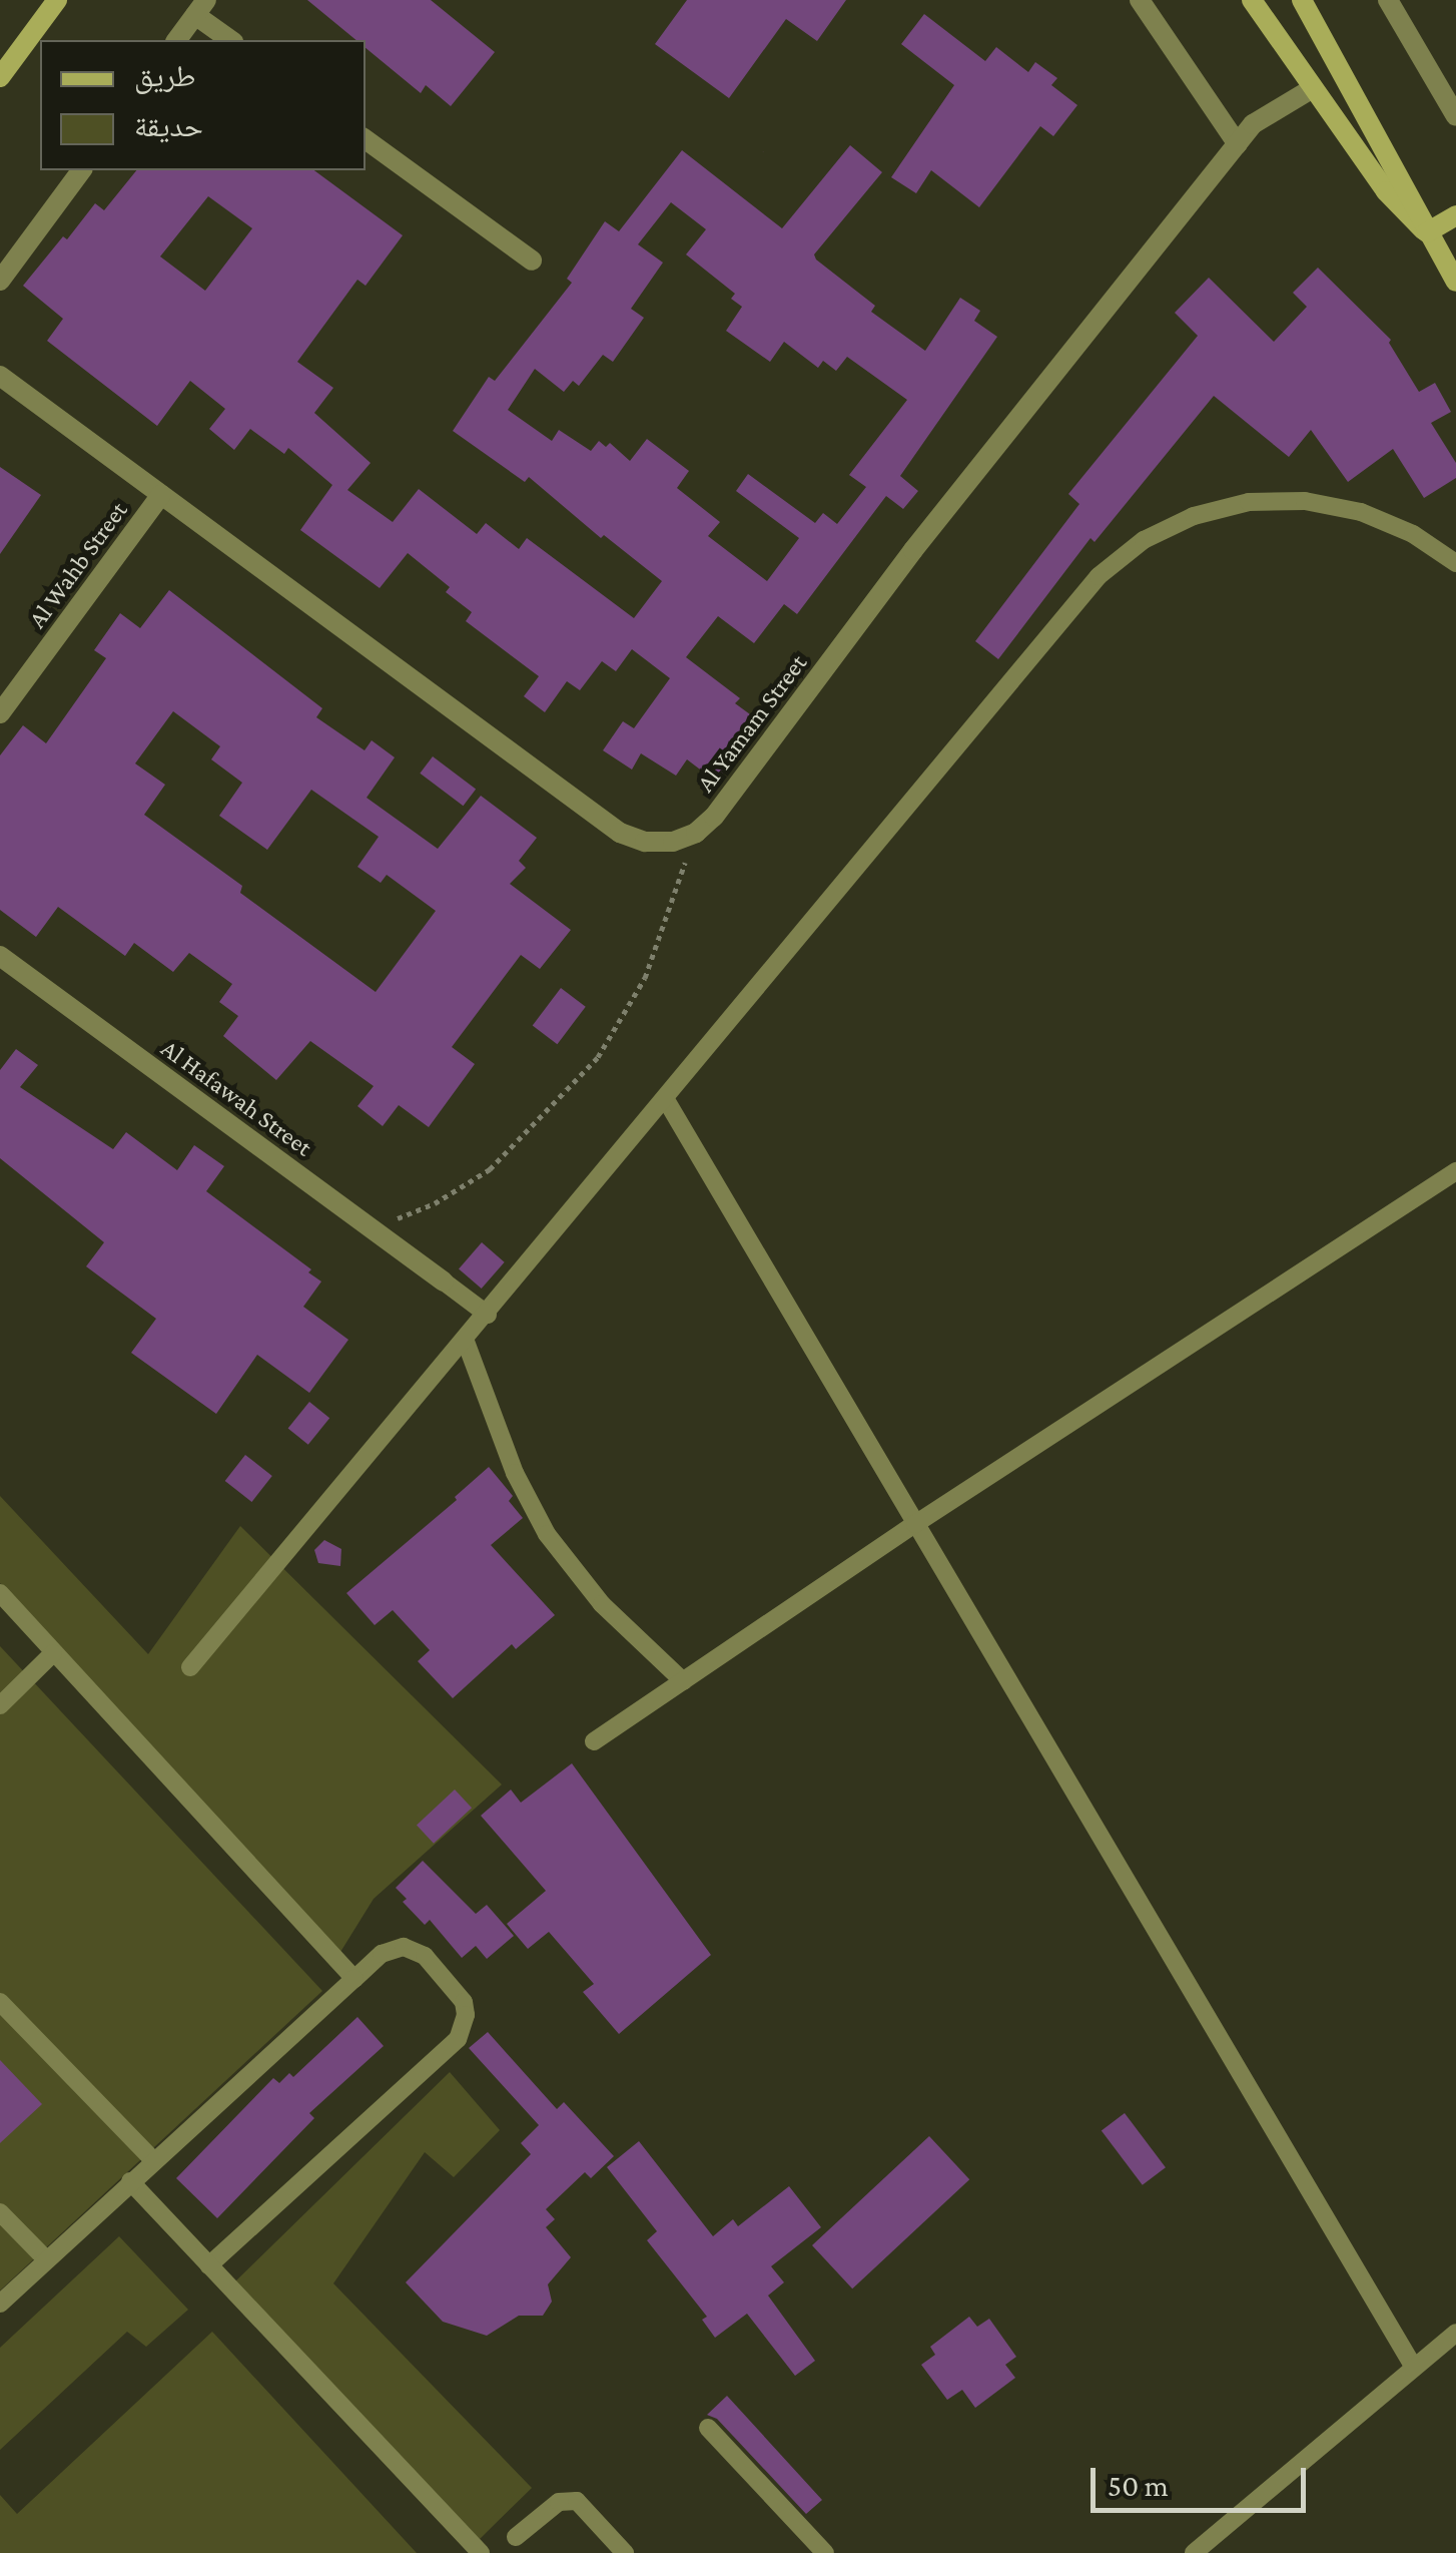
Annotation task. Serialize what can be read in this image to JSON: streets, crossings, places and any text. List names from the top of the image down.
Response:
{
  "streets": {
    "street": ["Al Wahb Street", "Al Yamam Street", "Al Hafawah Street"]
  },
  "legend": ["طريق", "حديقة"],
  "scale_bar": "50 m"
}
